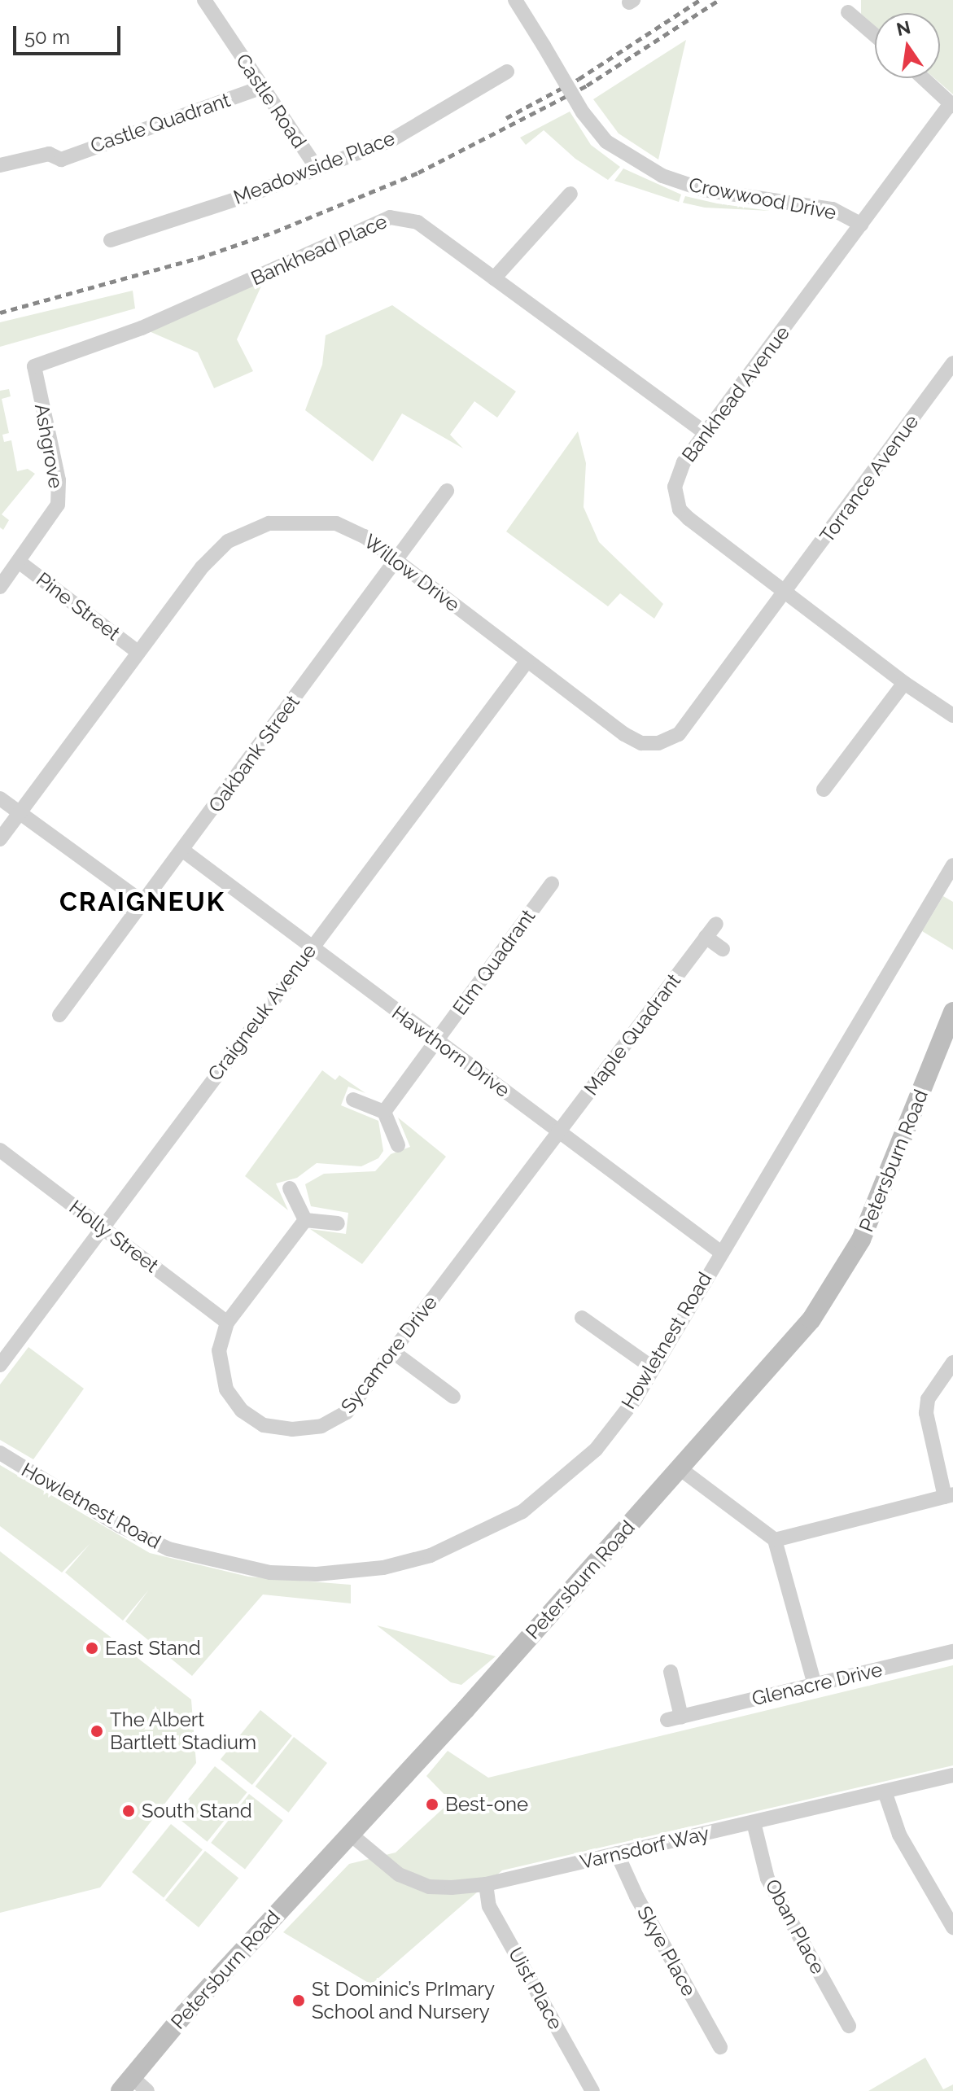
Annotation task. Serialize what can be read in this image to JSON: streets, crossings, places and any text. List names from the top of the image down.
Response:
{
  "streets": {
    "main road": ["Petersburn Road"],
    "street": [
      "Castle Road",
      "Castle Quadrant",
      "Meadowside Place",
      "Crowwood Drive",
      "Bankhead Place",
      "Bankhead Avenue",
      "Ashgrove",
      "Torrance Avenue",
      "Willow Drive",
      "Pine Street",
      "Oakbank Street",
      "Elm Quadrant",
      "Craigneuk Avenue",
      "Maple Quadrant",
      "Hawthorn Drive",
      "Holly Street",
      "Howletnest Road",
      "Sycamore Drive",
      "Glenacre Drive",
      "Varnsdorf Way",
      "Oban Place",
      "Skye Place",
      "Uist Place"
    ]
  },
  "crossings": [
    ["Castle Road", "Castle Quadrant"],
    ["Castle Road", "Meadowside Place"],
    ["Crowwood Drive", "Bankhead Avenue"],
    ["Bankhead Place", "Bankhead Avenue"],
    ["Bankhead Place", "Ashgrove"],
    ["Bankhead Avenue", "Torrance Avenue"],
    ["Bankhead Avenue", "Willow Drive"],
    ["Ashgrove", "Pine Street"],
    ["Torrance Avenue", "Willow Drive"],
    ["Willow Drive", "Pine Street"],
    ["Willow Drive", "Oakbank Street"],
    ["Willow Drive", "Craigneuk Avenue"],
    ["Oakbank Street", "Hawthorn Drive"],
    ["Elm Quadrant", "Hawthorn Drive"],
    ["Craigneuk Avenue", "Hawthorn Drive"],
    ["Craigneuk Avenue", "Holly Street"],
    ["Maple Quadrant", "Hawthorn Drive"],
    ["Maple Quadrant", "Sycamore Drive"],
    ["Hawthorn Drive", "Howletnest Road"],
    ["Hawthorn Drive", "Sycamore Drive"],
    ["Petersburn Road", "Varnsdorf Way"],
    ["Holly Street", "Sycamore Drive"],
    ["Varnsdorf Way", "Oban Place"],
    ["Varnsdorf Way", "Skye Place"],
    ["Varnsdorf Way", "Uist Place"]
  ],
  "districts": ["CRAIGNEUK"],
  "places": [
    "East Stand",
    "The Albert Bartlett Stadium",
    "Best-one",
    "South Stand",
    "St Dominic’s PrImary School and Nursery"
  ],
  "scale_bar": "50 m",
  "north": "top"
}
